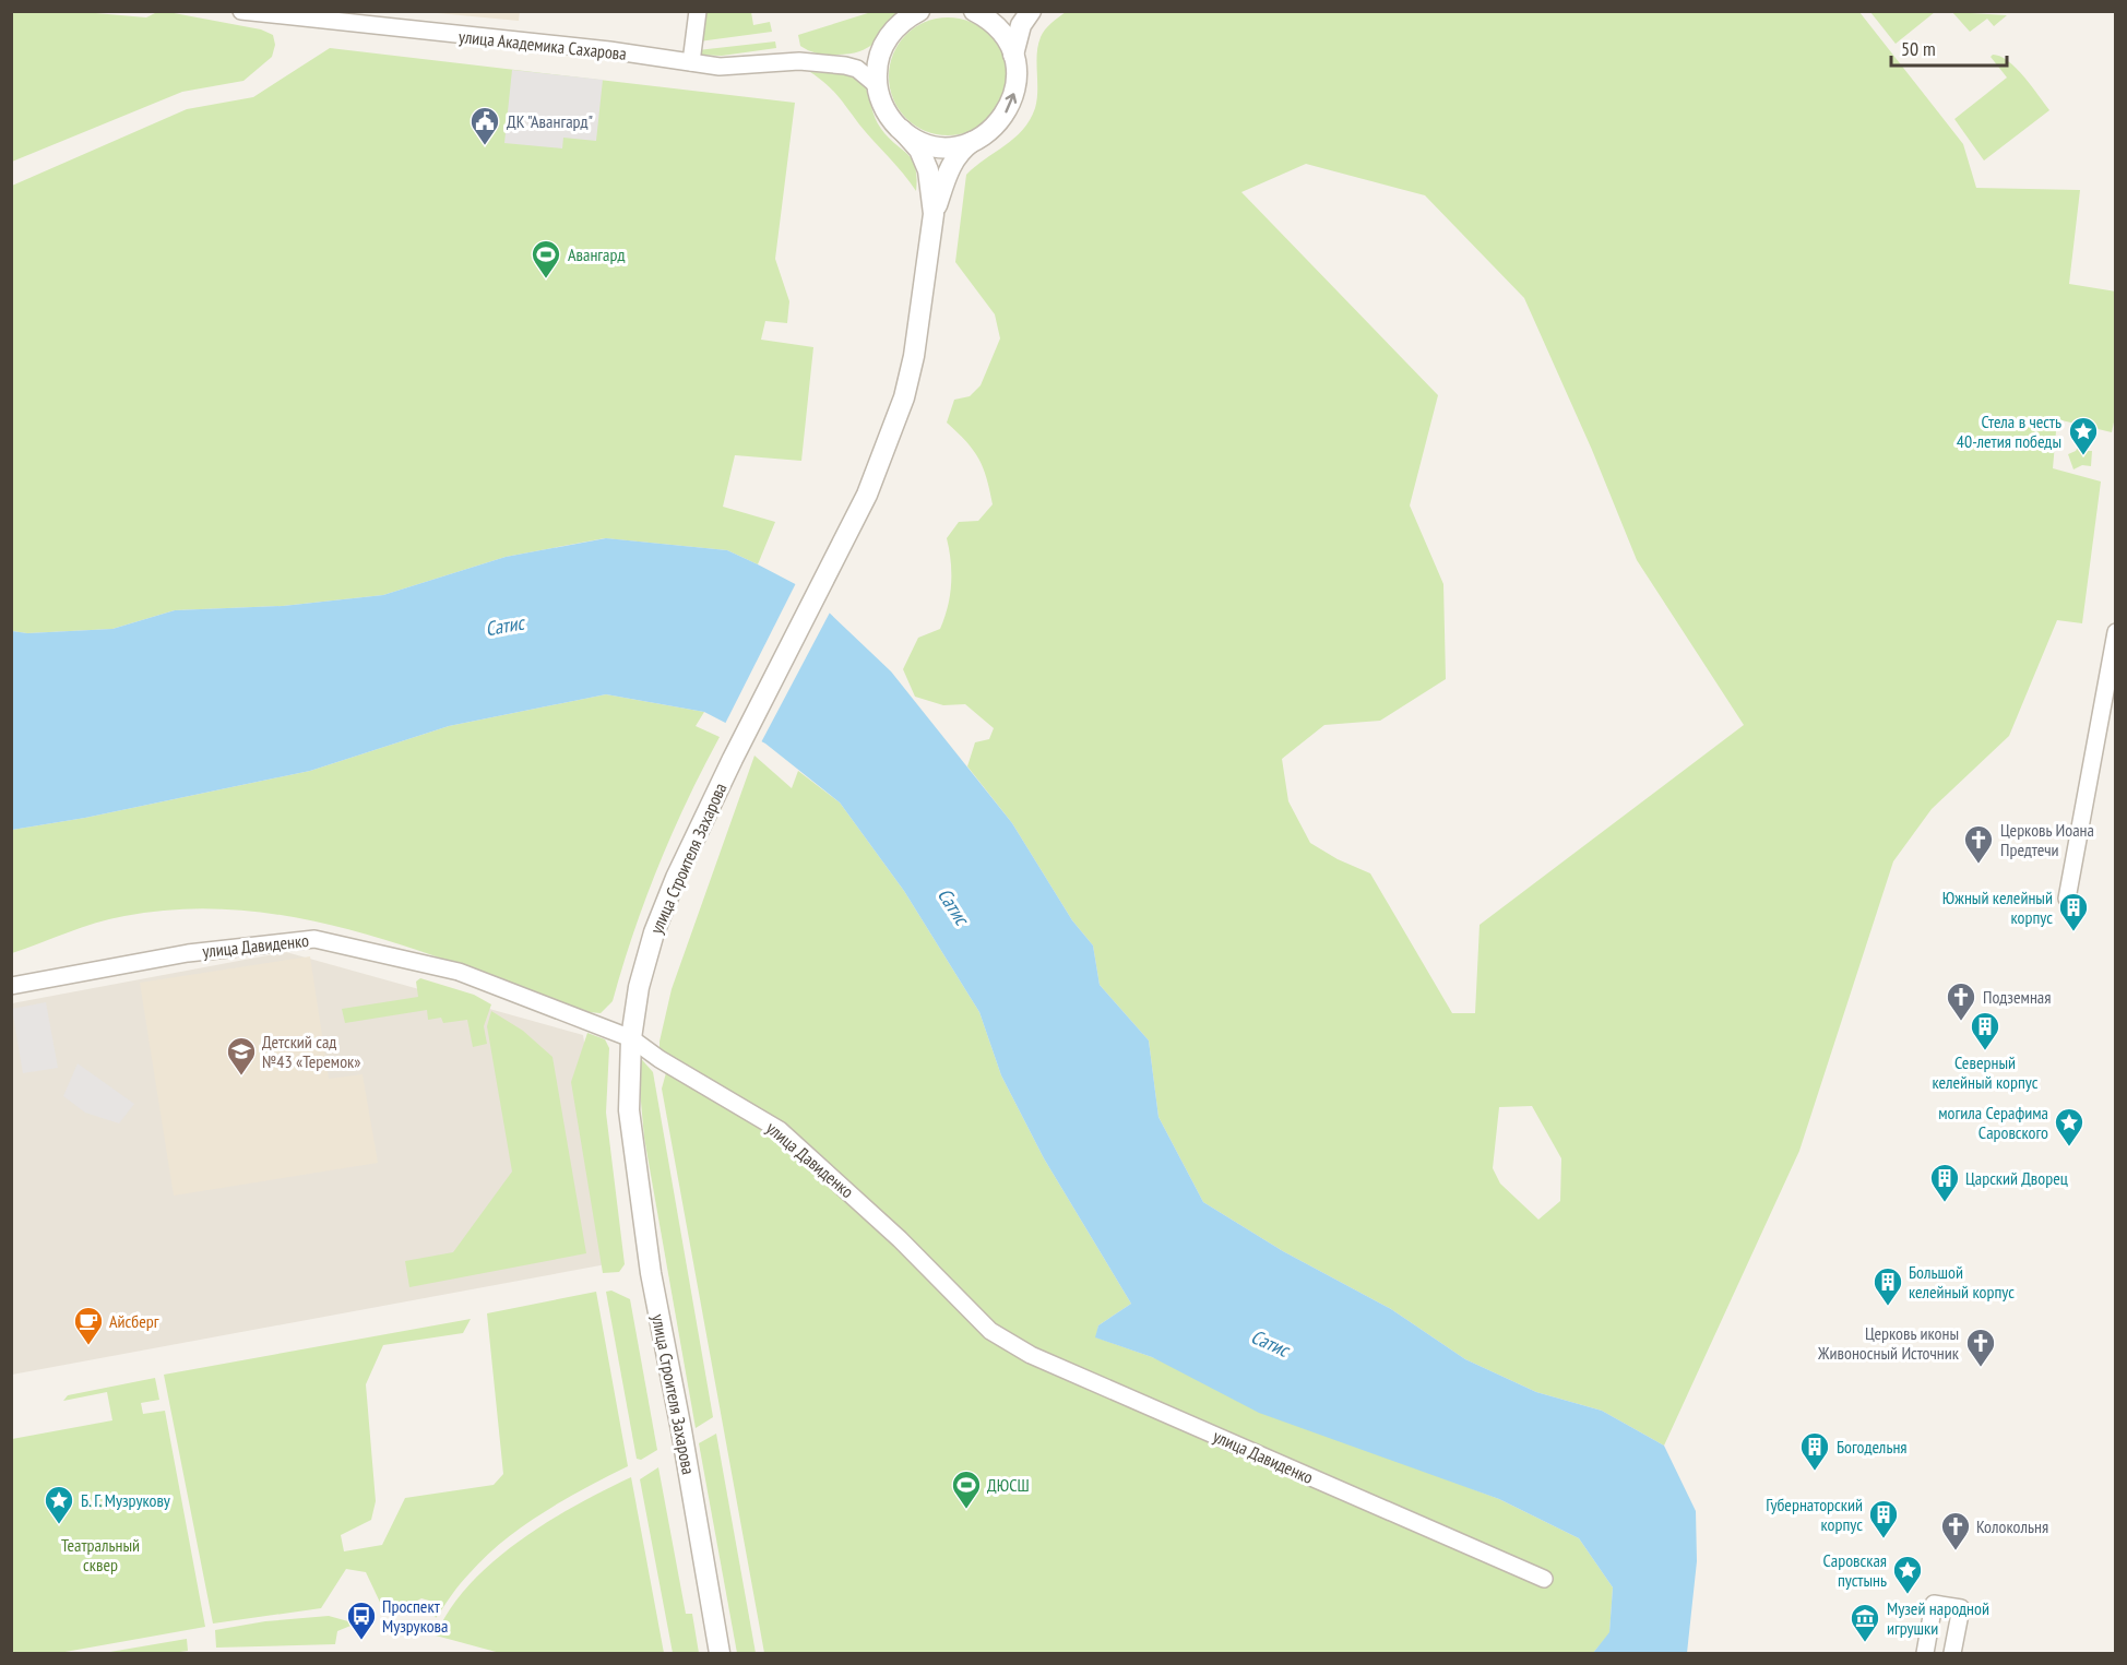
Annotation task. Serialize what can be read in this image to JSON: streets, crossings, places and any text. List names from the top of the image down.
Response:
{
  "streets": {
    "street": ["улица Академика Сахарова", "улица Строителя Захарова", "улица Давиденко"]
  },
  "crossings": [
    ["улица Строителя Захарова", "улица Давиденко"]
  ],
  "water": ["Сатис"],
  "parks": ["Театральный сквер"],
  "places": {
    "public building": ["ДК \"Авангард\""],
    "sports": ["Авангард", "ДЮСШ"],
    "place": [
      "Стела в честь 40-летия победы",
      "могила Серафима Саровского",
      "Б. Г. Музрукову",
      "Саровская пустынь"
    ],
    "church": [
      "Церковь Иоана Предтечи",
      "Подземная",
      "Церковь иконы Живоносный Источник",
      "Колокольня"
    ],
    "building": [
      "Южный келейный корпус",
      "Северный келейный корпус",
      "Царский Дворец",
      "Большой келейный корпус",
      "Богодельня",
      "Губернаторский корпус"
    ],
    "school or university": ["Детский сад №43 «Теремок»"],
    "cafe": ["Айсберг"],
    "bus stop": ["Проспект Музрукова"],
    "museum": ["Музей народной игрушки"]
  },
  "scale_bar": "50 m"
}
